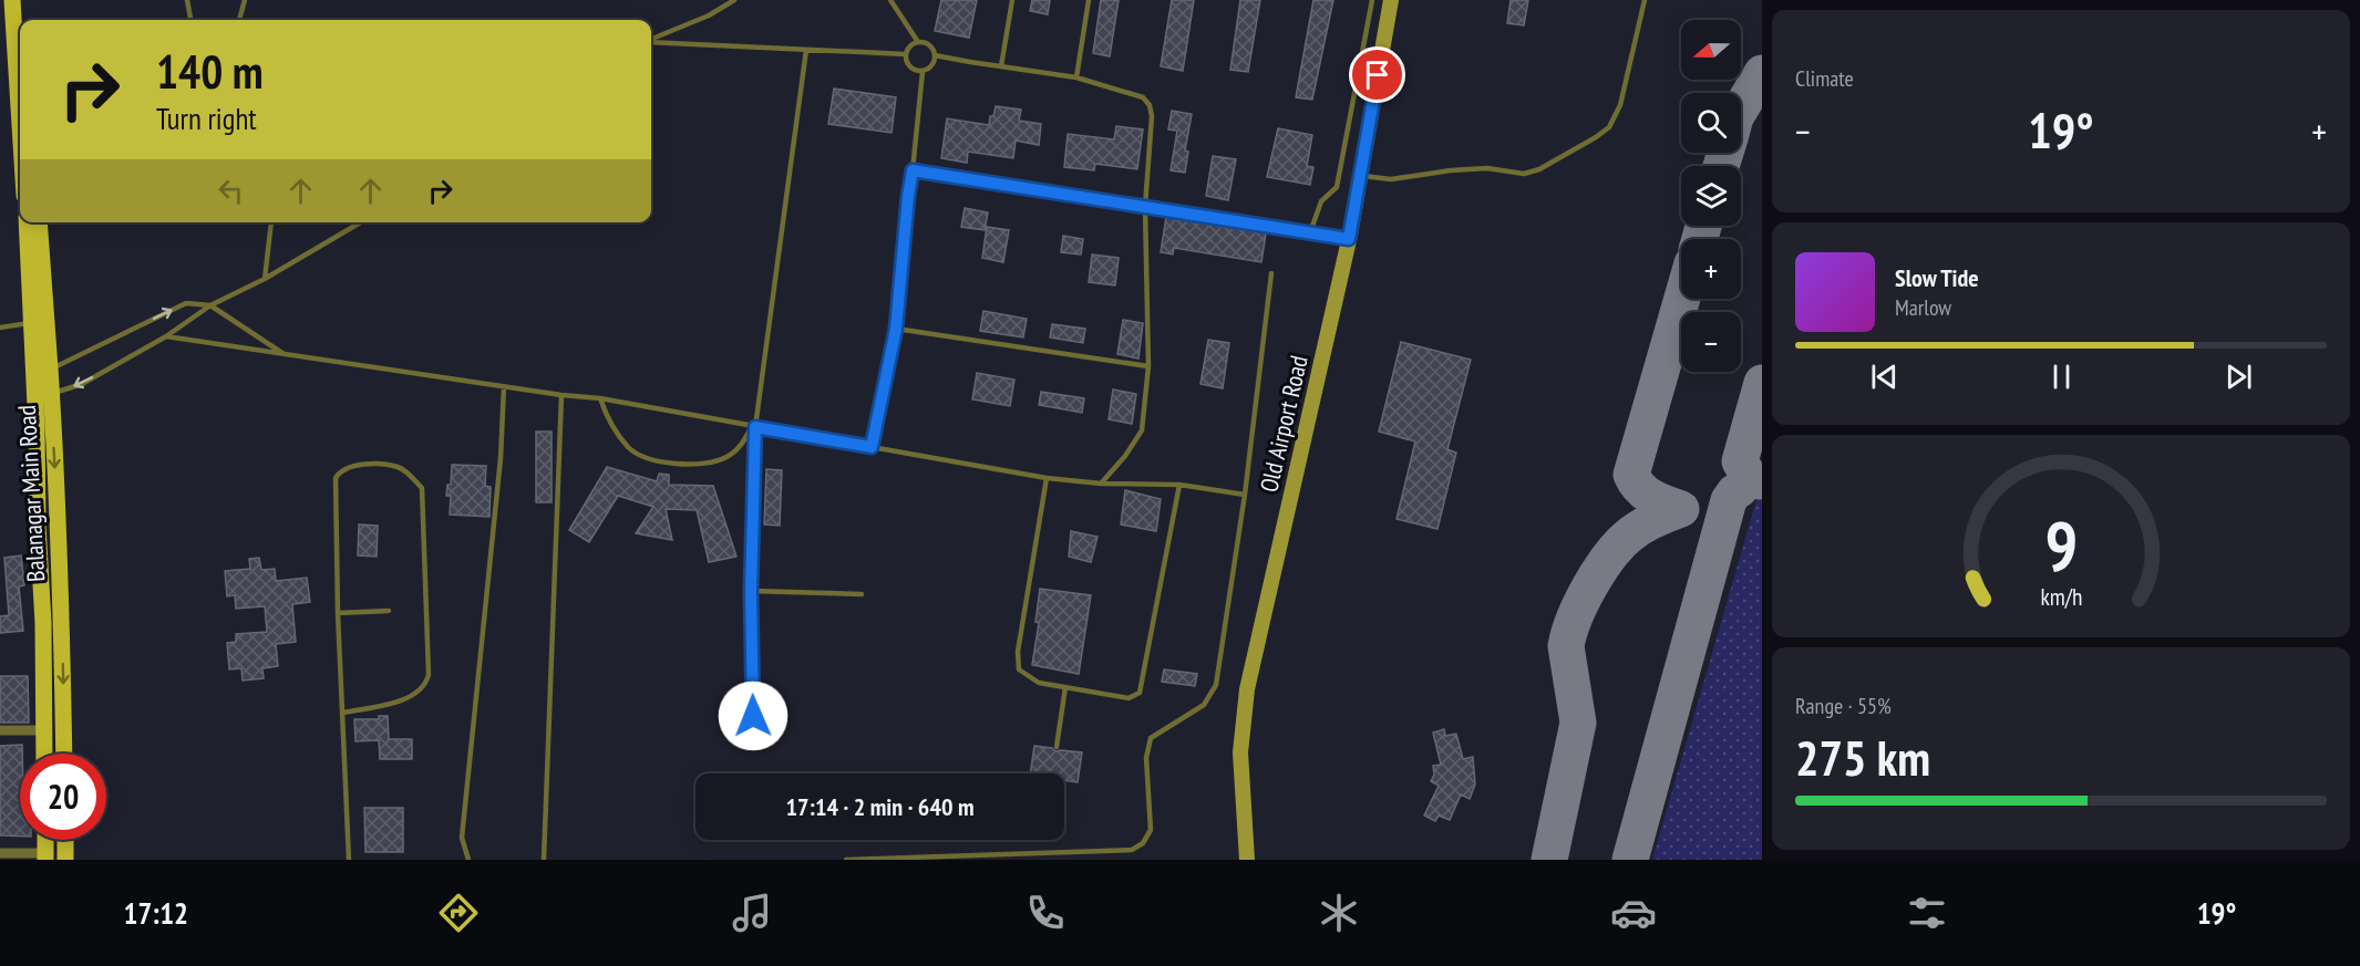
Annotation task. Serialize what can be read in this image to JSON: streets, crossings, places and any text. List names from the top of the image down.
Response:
{
  "streets": {
    "main road": ["Old Airport Road", "Balanagar Main Road"]
  },
  "north": "left",
  "page": {
    "tile": [
      "Climate",
      ["Range · 55%", "275 km"]
    ],
    "map_buttons": ["+", "−"],
    "turn": ["140 m", "Turn right"],
    "heat": ["−", "19°", "+"],
    "song": ["Slow Tide", "Marlow"],
    "limit": "20",
    "trip": "17:14 · 2 min · 640 m",
    "tabs": ["17:12", "19°"],
    "gauge": ["9", "km/h"]
  }
}
